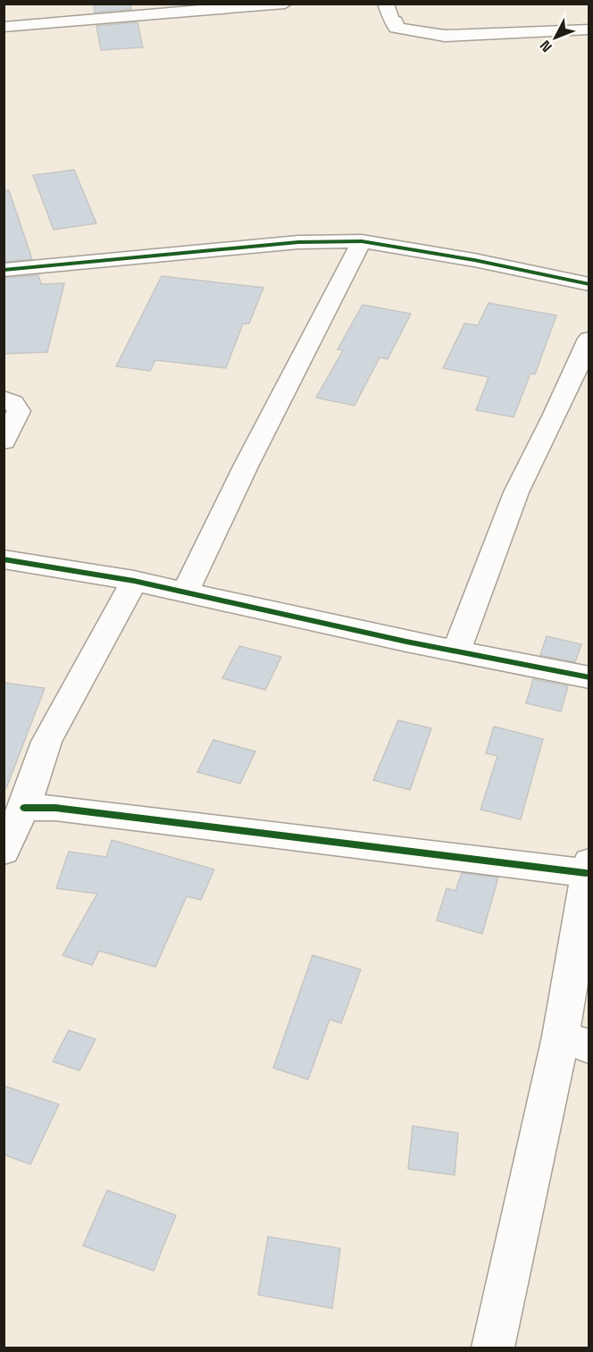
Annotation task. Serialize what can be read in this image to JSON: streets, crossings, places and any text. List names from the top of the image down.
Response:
{
  "north": "bottom left"
}
